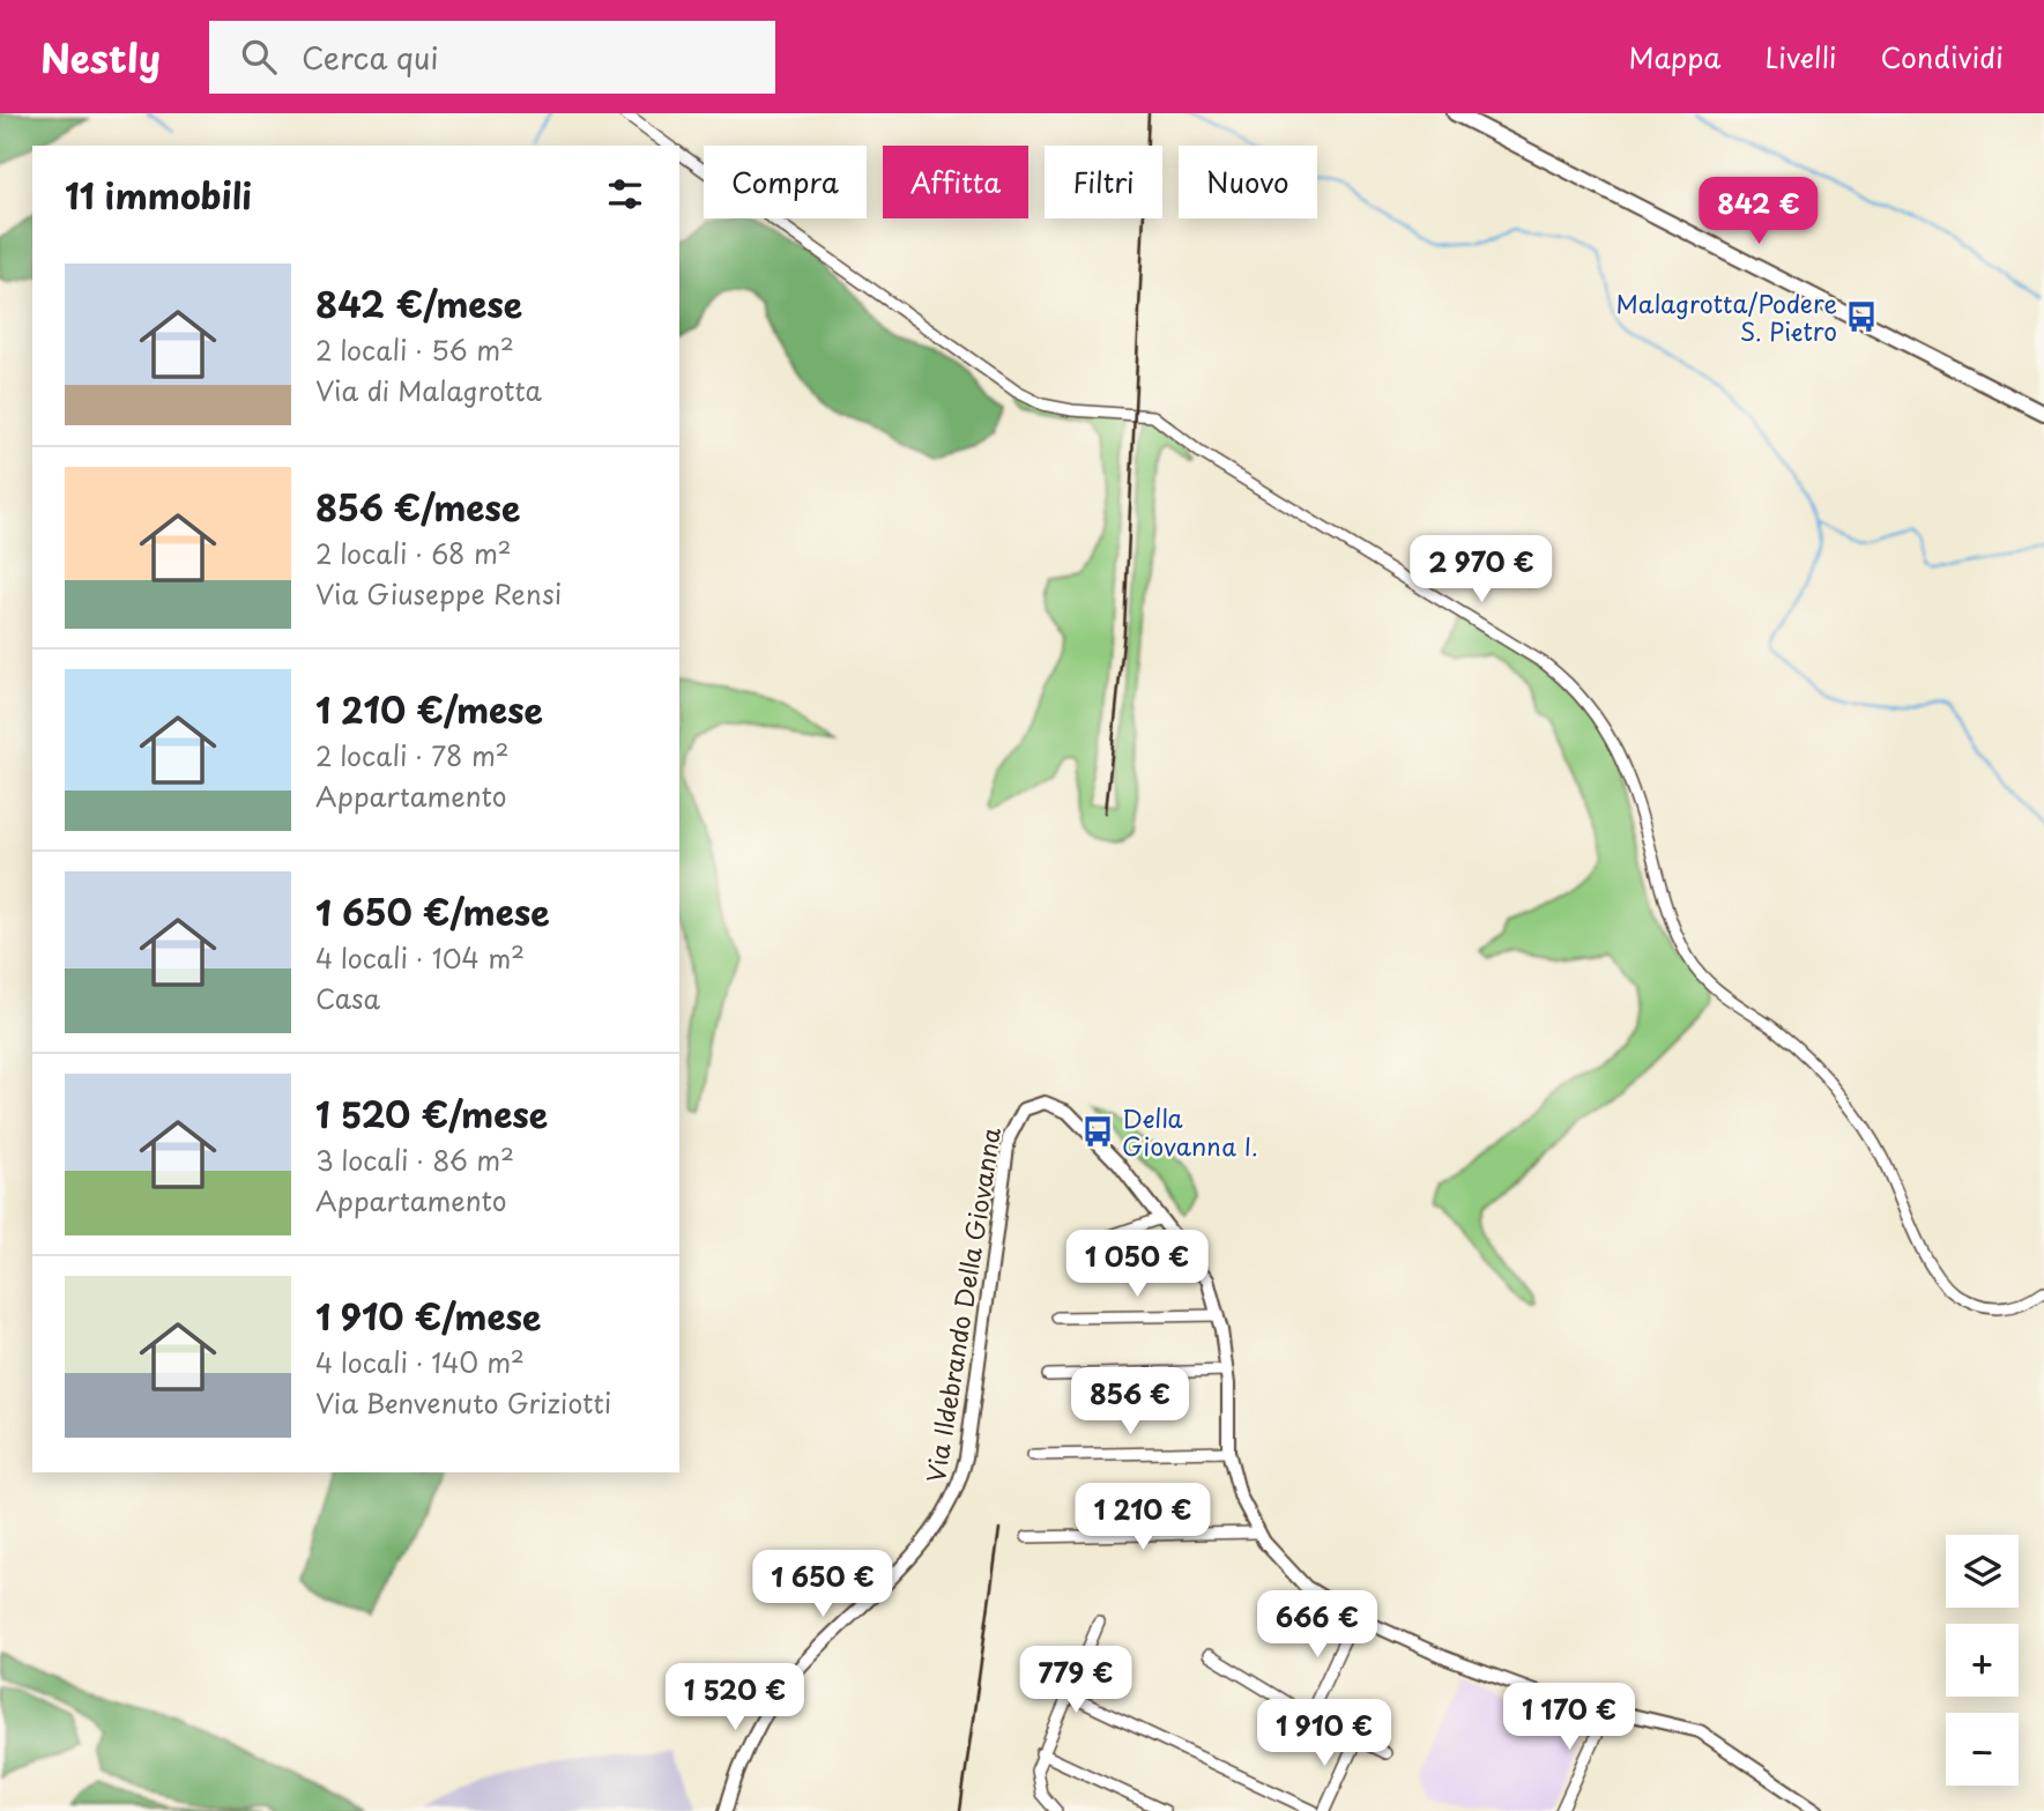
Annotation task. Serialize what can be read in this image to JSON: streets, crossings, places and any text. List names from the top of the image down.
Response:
{
  "streets": {
    "street": ["Via Ildebrando Della Giovanna"]
  },
  "places": {
    "bus stop": ["Malagrotta/Podere S. Pietro", "Della Giovanna I."]
  },
  "page": {
    "header": "Nestly",
    "search": "Cerca qui",
    "nav": ["Mappa", "Livelli", "Condividi"],
    "chip": [
      "Compra",
      "Affitta",
      "Filtri",
      "Nuovo"
    ],
    "heading": "11 immobili",
    "price": [
      "842 €",
      "2 970 €",
      "1 050 €",
      "856 €",
      "1 210 €",
      "1 650 €",
      "666 €",
      "779 €",
      "1 520 €",
      "1 170 €",
      "1 910 €"
    ],
    "list": [
      {
        "name": "842 €/mese",
        "note": "2 locali · 56 m² · Via di Malagrotta"
      },
      {
        "name": "856 €/mese",
        "note": "2 locali · 68 m² · Via Giuseppe Rensi"
      },
      {
        "name": "1 210 €/mese",
        "note": "2 locali · 78 m² · Appartamento"
      },
      {
        "name": "1 650 €/mese",
        "note": "4 locali · 104 m² · Casa"
      },
      {
        "name": "1 520 €/mese",
        "note": "3 locali · 86 m² · Appartamento"
      },
      {
        "name": "1 910 €/mese",
        "note": "4 locali · 140 m² · Via Benvenuto Griziotti"
      }
    ],
    "map_buttons": ["+", "−"]
  }
}
